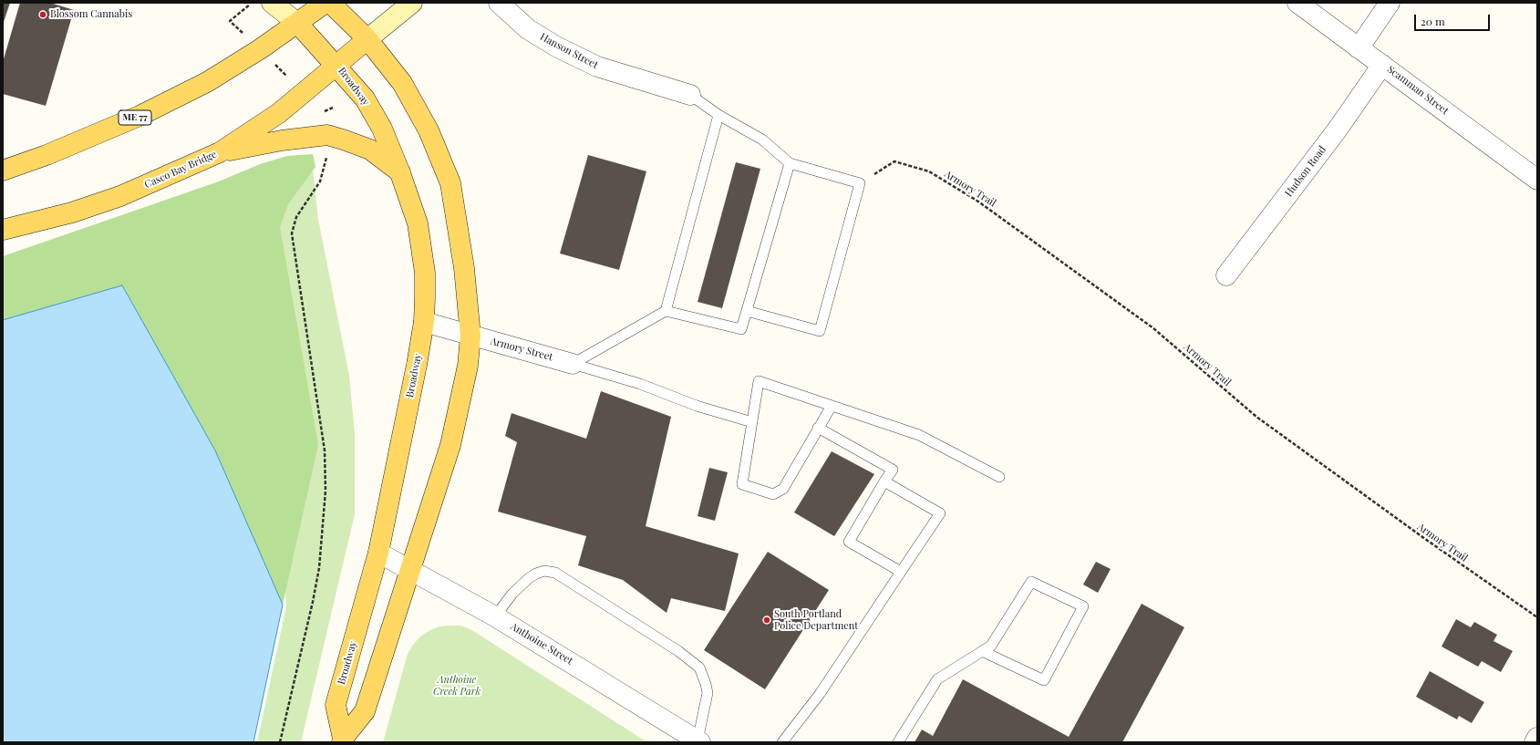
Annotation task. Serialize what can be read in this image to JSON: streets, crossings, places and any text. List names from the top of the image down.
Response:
{
  "streets": {
    "main road": ["Broadway", "ME 77", "Casco Bay Bridge"],
    "street": [
      "Hanson Street",
      "Scamman Street",
      "Hudson Road",
      "Armory Street",
      "Anthoine Street"
    ],
    "path": ["Armory Trail"]
  },
  "crossings": [
    ["Broadway", "Casco Bay Bridge"],
    ["Broadway", "Armory Street"],
    ["Broadway", "Anthoine Street"],
    ["Scamman Street", "Hudson Road"]
  ],
  "parks": ["Anthoine Creek Park"],
  "places": ["Blossom Cannabis", "South Portland Police Department"],
  "scale_bar": "20 m"
}
